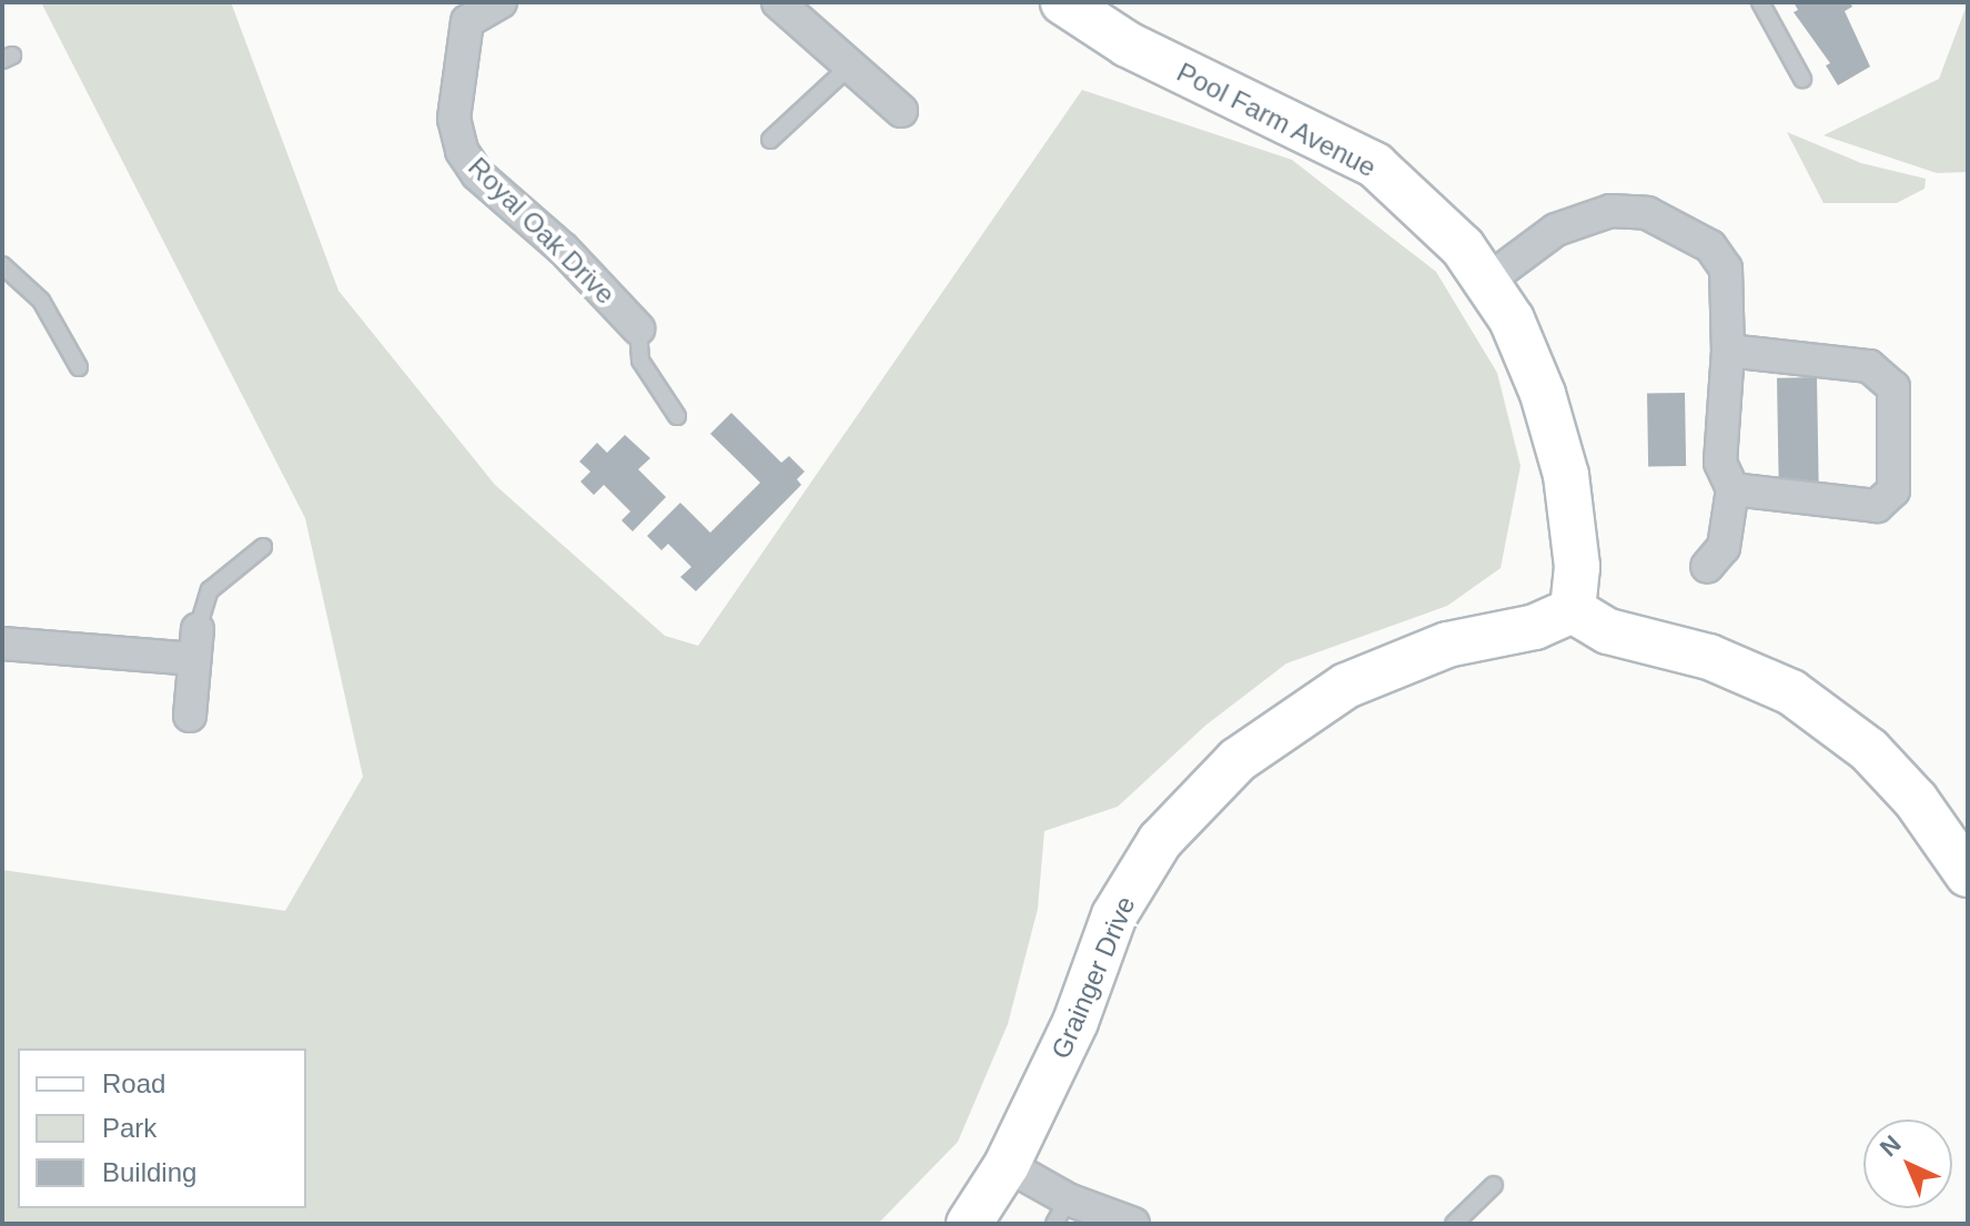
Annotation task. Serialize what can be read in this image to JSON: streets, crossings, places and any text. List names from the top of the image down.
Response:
{
  "streets": {
    "street": ["Pool Farm Avenue", "Royal Oak Drive", "Grainger Drive"]
  },
  "crossings": [
    ["Pool Farm Avenue", "Grainger Drive"]
  ],
  "legend": ["Road", "Park", "Building"],
  "north": "top left"
}
